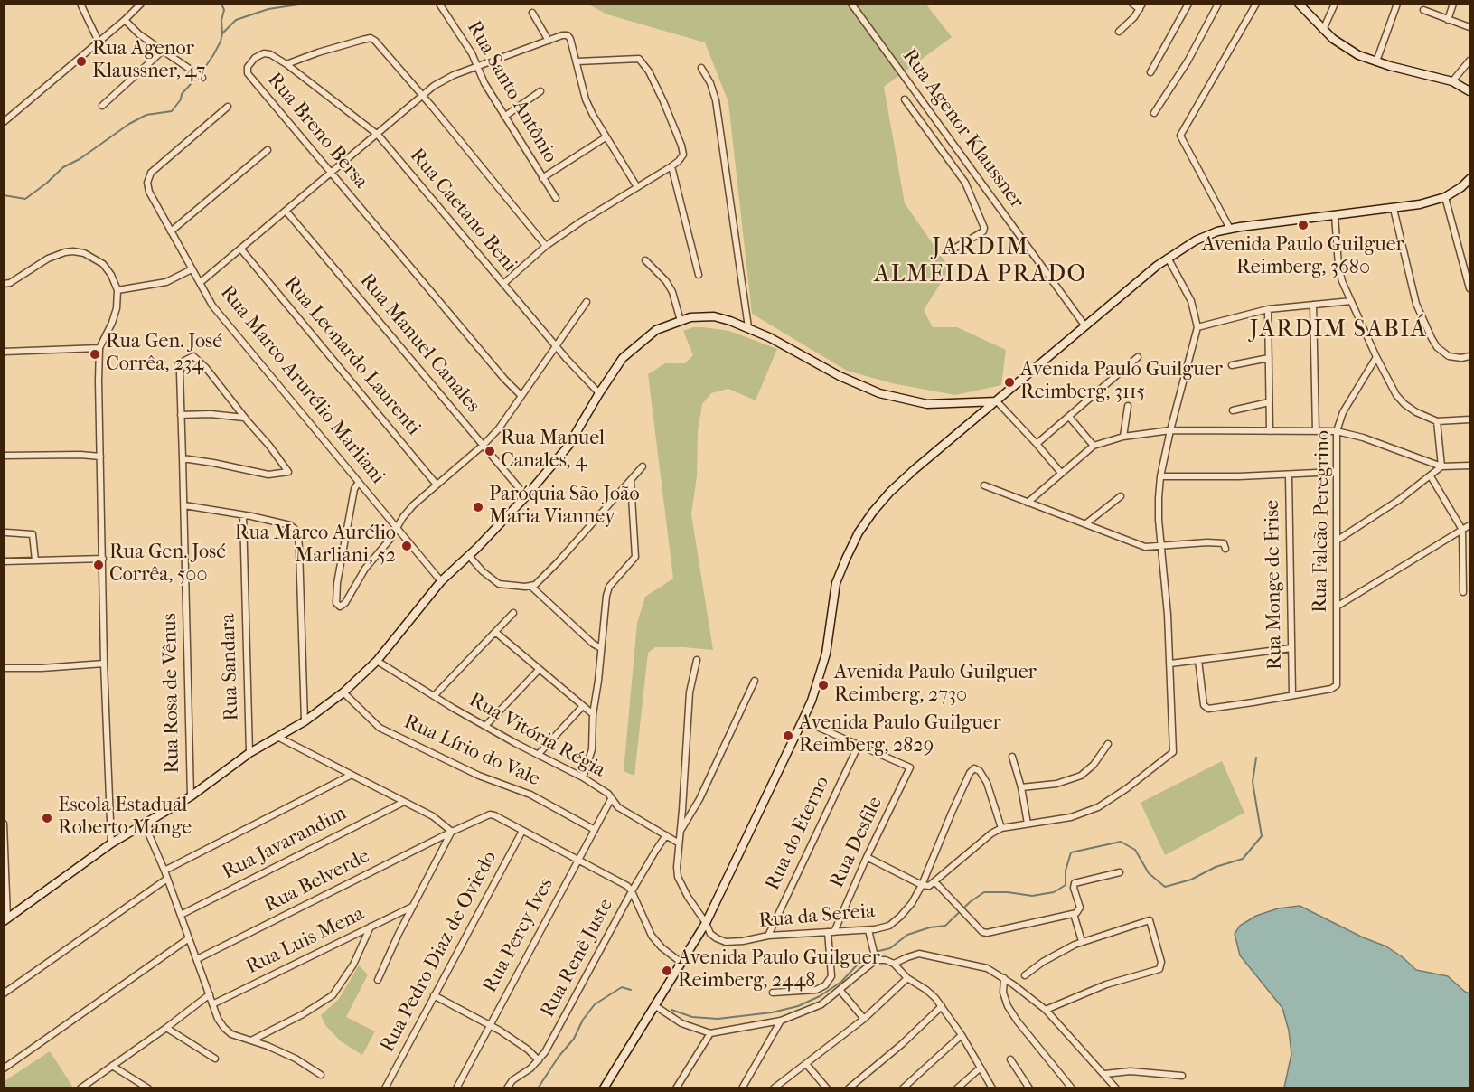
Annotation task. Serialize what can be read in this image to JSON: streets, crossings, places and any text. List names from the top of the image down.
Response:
{
  "streets": {
    "street": [
      "Rua Santo Antônio",
      "Rua Agenor Klaussner",
      "Rua Breno Bersa",
      "Rua Caetano Beni",
      "Rua Manuel Canales",
      "Rua Leonardo Laurenti",
      "Rua Marco Arurélio Marliani",
      "Rua Falcão Peregrino",
      "Rua Monge de Frise",
      "Rua Sandara",
      "Rua Rosa de Vênus",
      "Rua Vitória Régia",
      "Rua Lírio do Vale",
      "Rua do Eterno",
      "Rua Desfile",
      "Rua Javarandim",
      "Rua Belverde",
      "Rua da Sereia",
      "Rua Percy Ives",
      "Rua Luis Mena",
      "Rua Pedro Diaz de Oviedo",
      "Rua Renê Juste"
    ]
  },
  "crossings": [
    ["Rua Breno Bersa", "Rua Caetano Beni"],
    ["Rua Falcão Peregrino", "Rua Monge de Frise"],
    ["Rua Vitória Régia", "Rua da Sereia"],
    ["Rua Vitória Régia", "Rua Percy Ives"],
    ["Rua Vitória Régia", "Rua Renê Juste"],
    ["Rua Lírio do Vale", "Rua Percy Ives"],
    ["Rua do Eterno", "Rua Desfile"],
    ["Rua do Eterno", "Rua da Sereia"],
    ["Rua Desfile", "Rua da Sereia"],
    ["Rua Belverde", "Rua Pedro Diaz de Oviedo"]
  ],
  "districts": ["JARDIM ALMEIDA PRADO", "JARDIM SABIÁ"],
  "places": [
    "Rua Agenor Klaussner, 47",
    "Avenida Paulo Guilguer Reimberg, 3680",
    "Rua Gen. José Corrêa, 234",
    "Avenida Paulo Guilguer Reimberg, 3115",
    "Rua Manuel Canales, 4",
    "Paróquia São João Maria Vianney",
    "Rua Marco Aurélio Marliani, 52",
    "Rua Gen. José Corrêa, 500",
    "Avenida Paulo Guilguer Reimberg, 2730",
    "Avenida Paulo Guilguer Reimberg, 2829",
    "Escola Estadual Roberto Mange",
    "Avenida Paulo Guilguer Reimberg, 2448"
  ]
}
